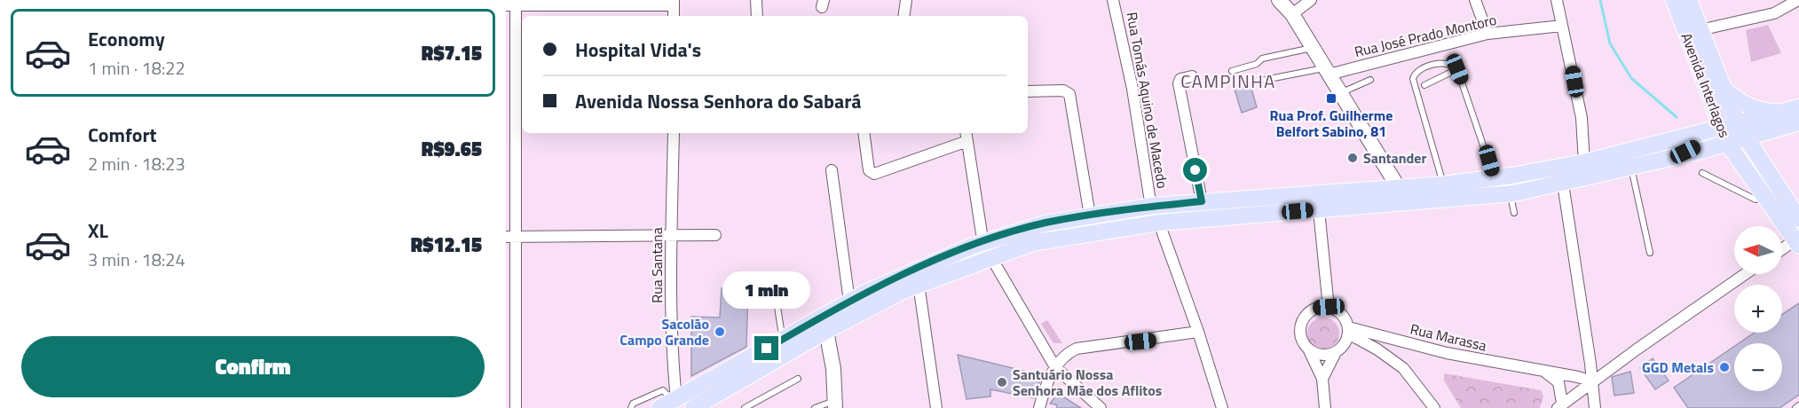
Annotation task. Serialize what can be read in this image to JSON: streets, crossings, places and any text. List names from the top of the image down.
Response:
{
  "streets": {
    "main road": ["Avenida Interlagos"],
    "street": [
      "Rua José Prado Montoro",
      "Rua Tomás Aquino de Macedo",
      "Rua Santana",
      "Rua Marassa"
    ]
  },
  "districts": ["CAMPINHA"],
  "places": {
    "transit": ["Rua Prof. Guilherme Belfort Sabino, 81"],
    "other": [
      "Santander",
      "Sacolão Campo Grande",
      "GGD Metals",
      "Santuário Nossa Senhora Mãe dos Aflitos"
    ]
  },
  "north": "left",
  "page": {
    "list": [
      {
        "name": "Economy",
        "note": "1 min · 18:22",
        "value": "R$7.15"
      },
      {
        "name": "Comfort",
        "note": "2 min · 18:23",
        "value": "R$9.65"
      },
      {
        "name": "XL",
        "note": "3 min · 18:24",
        "value": "R$12.15"
      }
    ],
    "banner": ["Hospital Vida's", "Avenida Nossa Senhora do Sabará"],
    "map_buttons": ["+", "−"],
    "bubble": "1 min",
    "buttons": "Confirm"
  }
}
